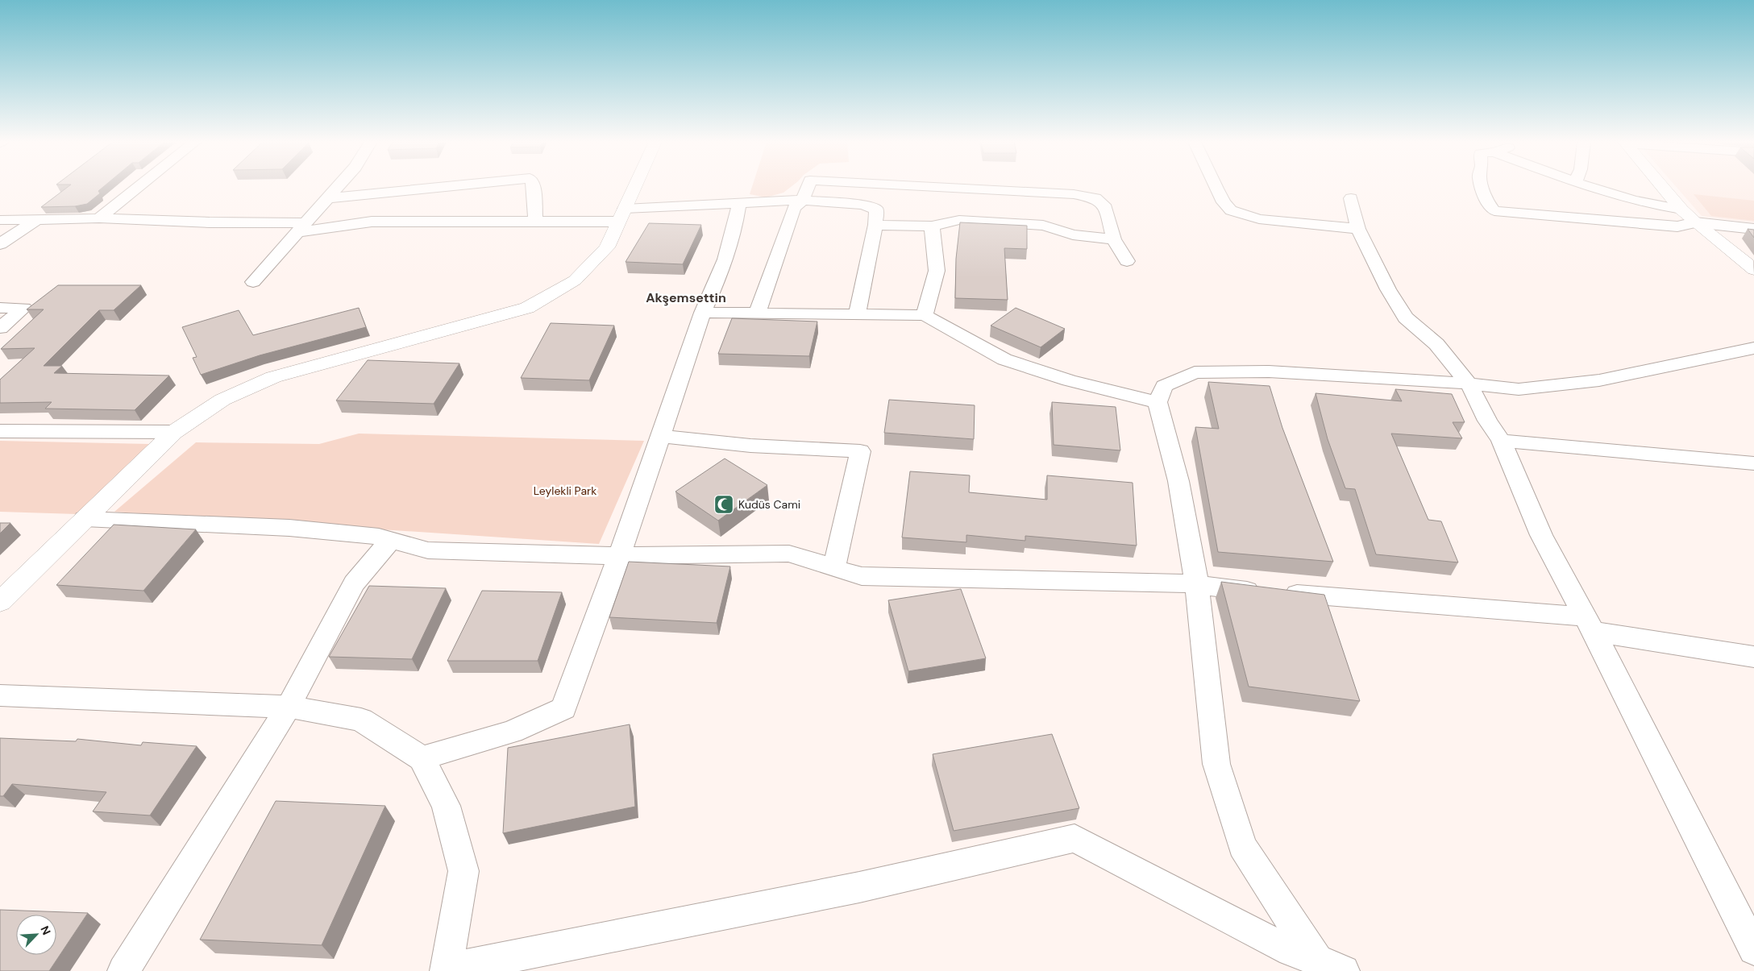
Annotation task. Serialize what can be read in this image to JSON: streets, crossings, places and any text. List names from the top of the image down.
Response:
{
  "districts": ["Akşemsettin"],
  "parks": ["Leylekli Park"],
  "places": {
    "mosque": ["Kudüs Cami"]
  },
  "north": "top right"
}
